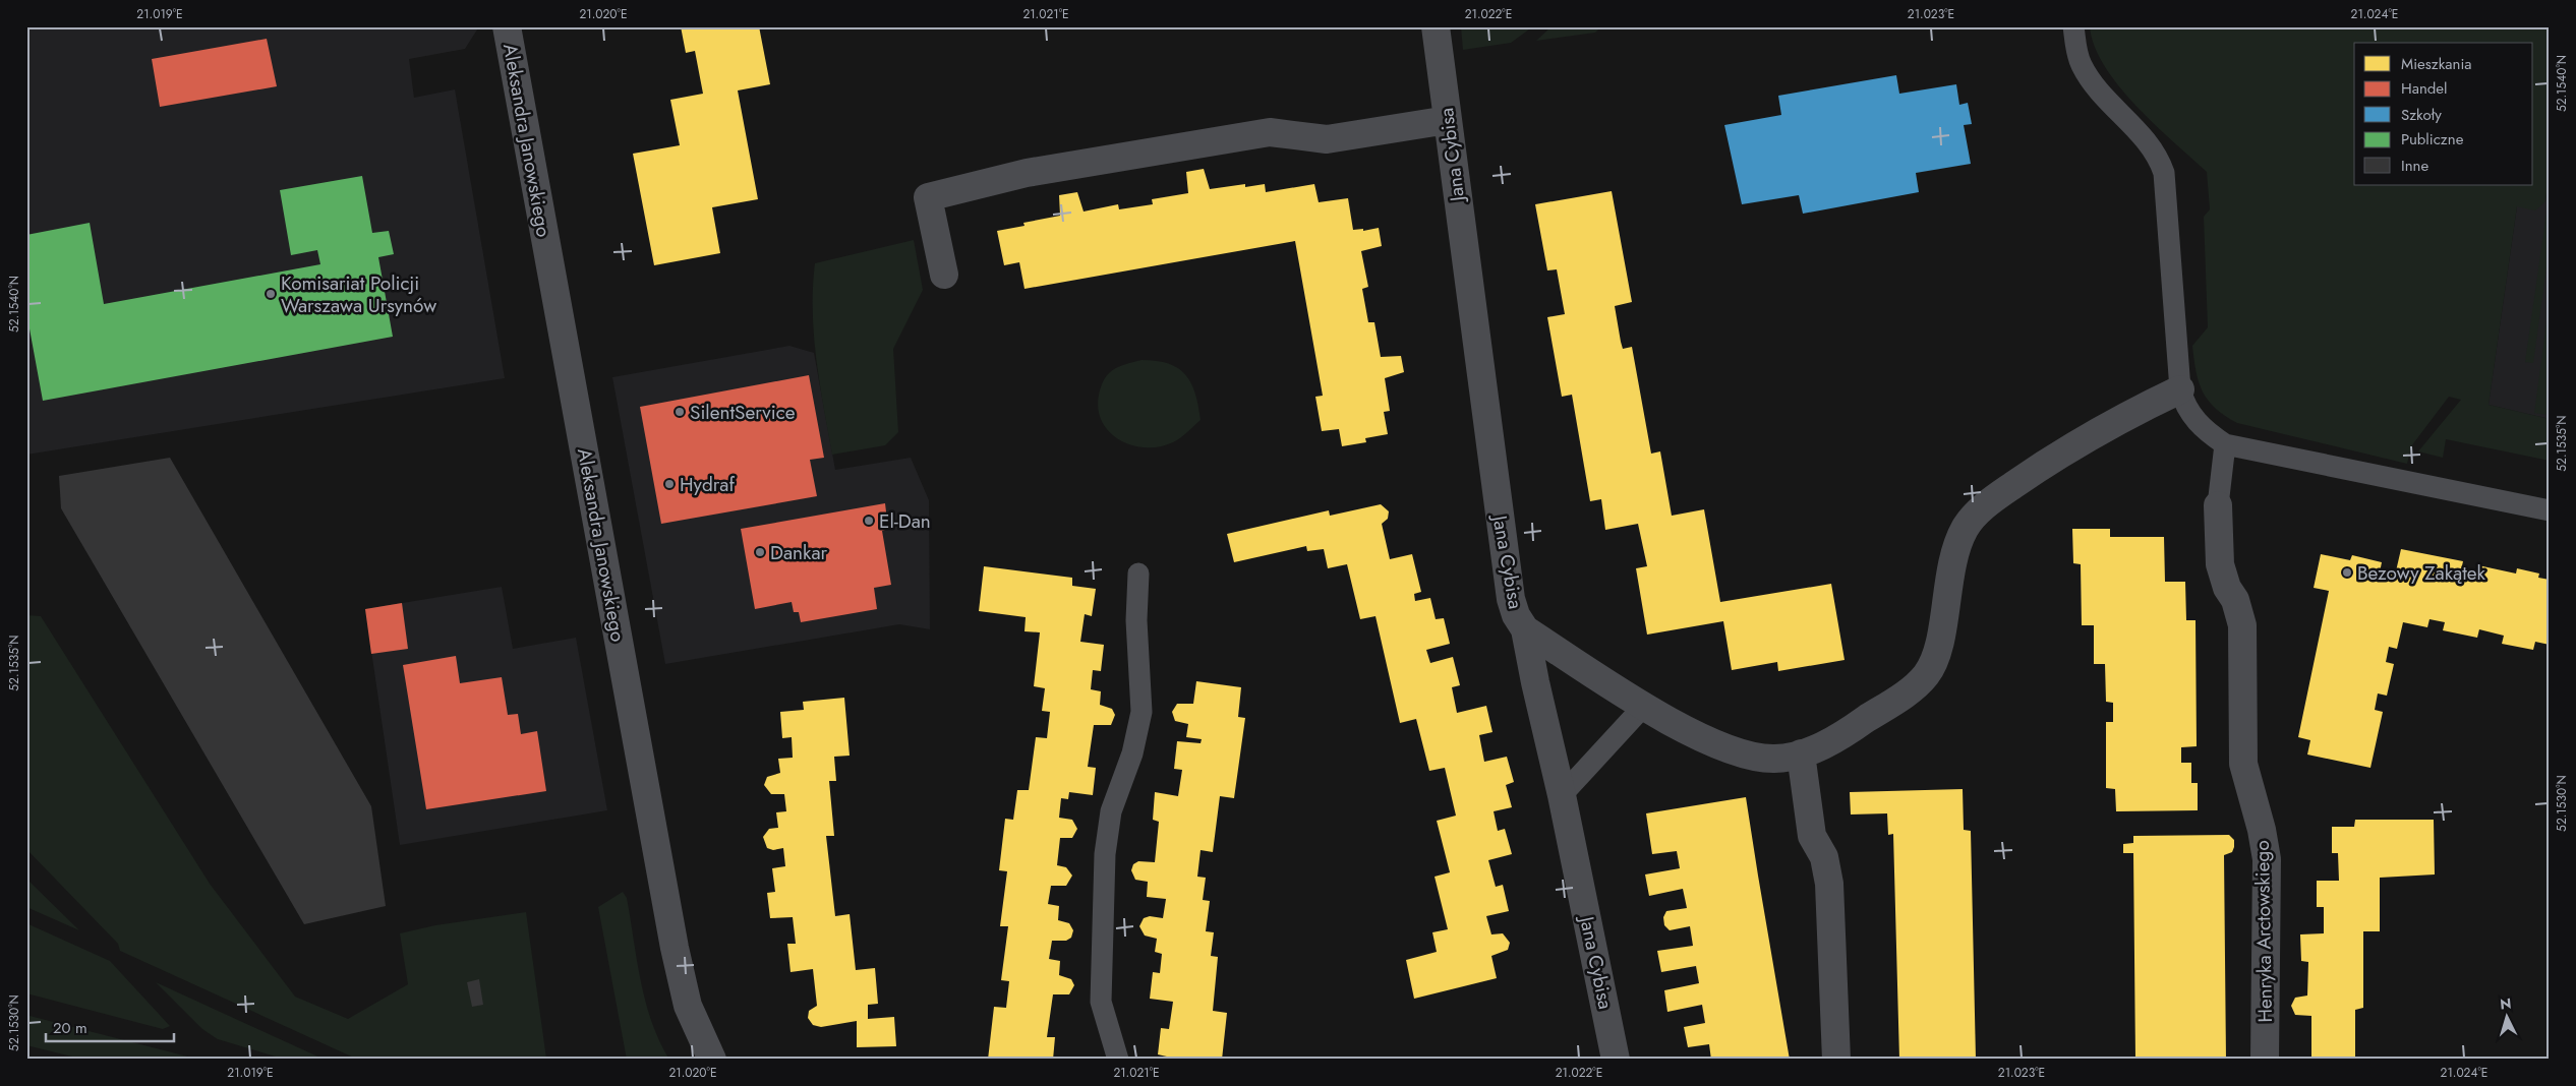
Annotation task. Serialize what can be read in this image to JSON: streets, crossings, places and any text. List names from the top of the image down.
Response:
{
  "streets": {
    "street": ["Aleksandra Janowskiego", "Jana Cybisa", "Henryka Arctowskiego"]
  },
  "places": [
    "Komisariat Policji Warszawa Ursynów",
    "SilentService",
    "Hydraf",
    "El-Dan",
    "Dankar",
    "Bezowy Zakątek"
  ],
  "legend": [
    "Mieszkania",
    "Handel",
    "Szkoły",
    "Publiczne",
    "Inne"
  ],
  "scale_bar": "20 m",
  "north": "top",
  "coordinates": [
    "21.019°E",
    "21.020°E",
    "21.021°E",
    "21.022°E",
    "21.023°E",
    "21.024°E",
    "52.1540°N",
    "52.1535°N",
    "52.1530°N"
  ]
}
